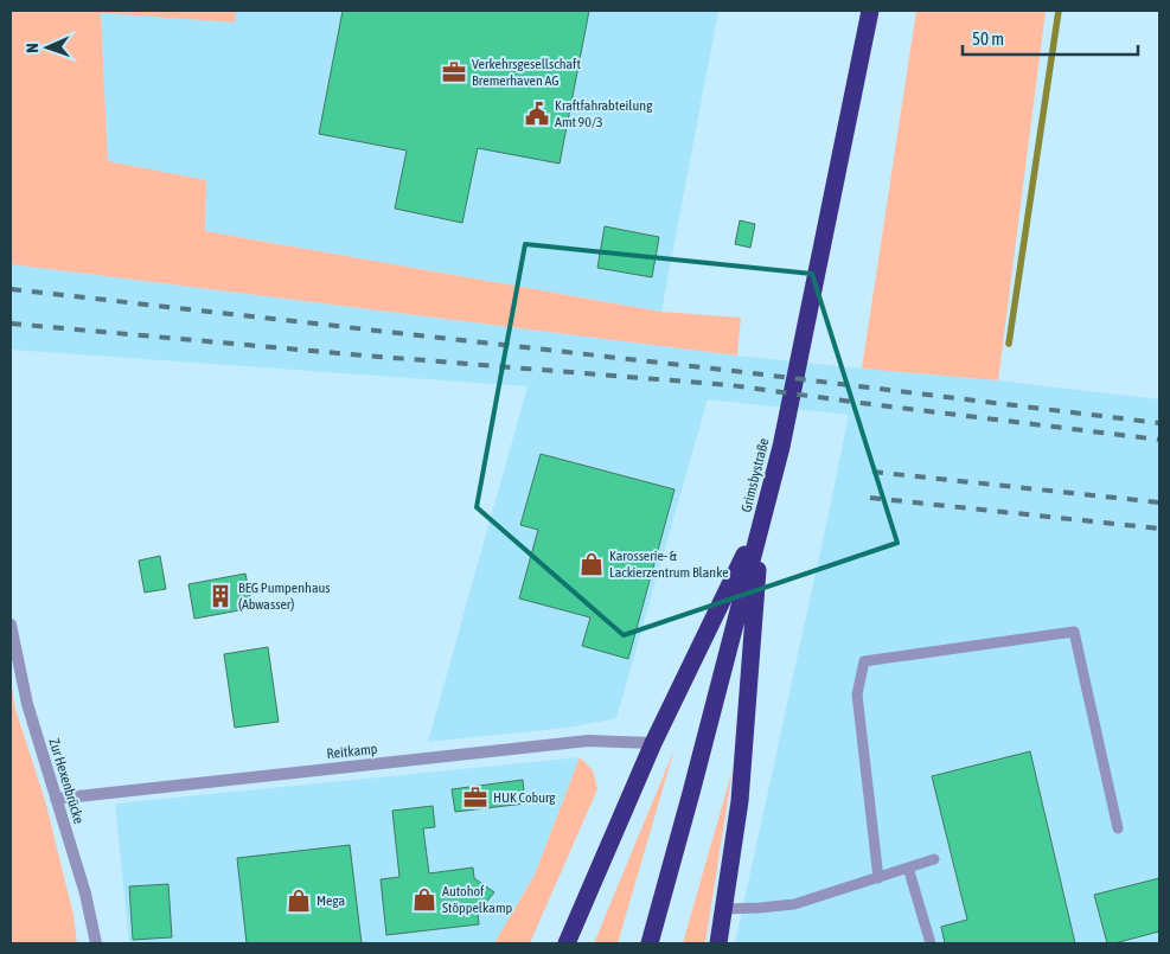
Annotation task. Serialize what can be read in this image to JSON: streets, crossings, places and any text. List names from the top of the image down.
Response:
{
  "streets": {
    "highway": ["Grimsbystraße"],
    "street": ["Reitkamp", "Zur Hexenbrücke"]
  },
  "crossings": [
    ["Reitkamp", "Zur Hexenbrücke"]
  ],
  "places": {
    "office": ["Verkehrsgesellschaft Bremerhaven AG", "HUK Coburg"],
    "public building": ["Kraftfahrabteilung Amt 90/3"],
    "shop": ["Karosserie- & Lackierzentrum Blanke", "Autohof Stöppelkamp", "Mega"],
    "building": ["BEG Pumpenhaus (Abwasser)"]
  },
  "scale_bar": "50 m",
  "north": "left"
}
